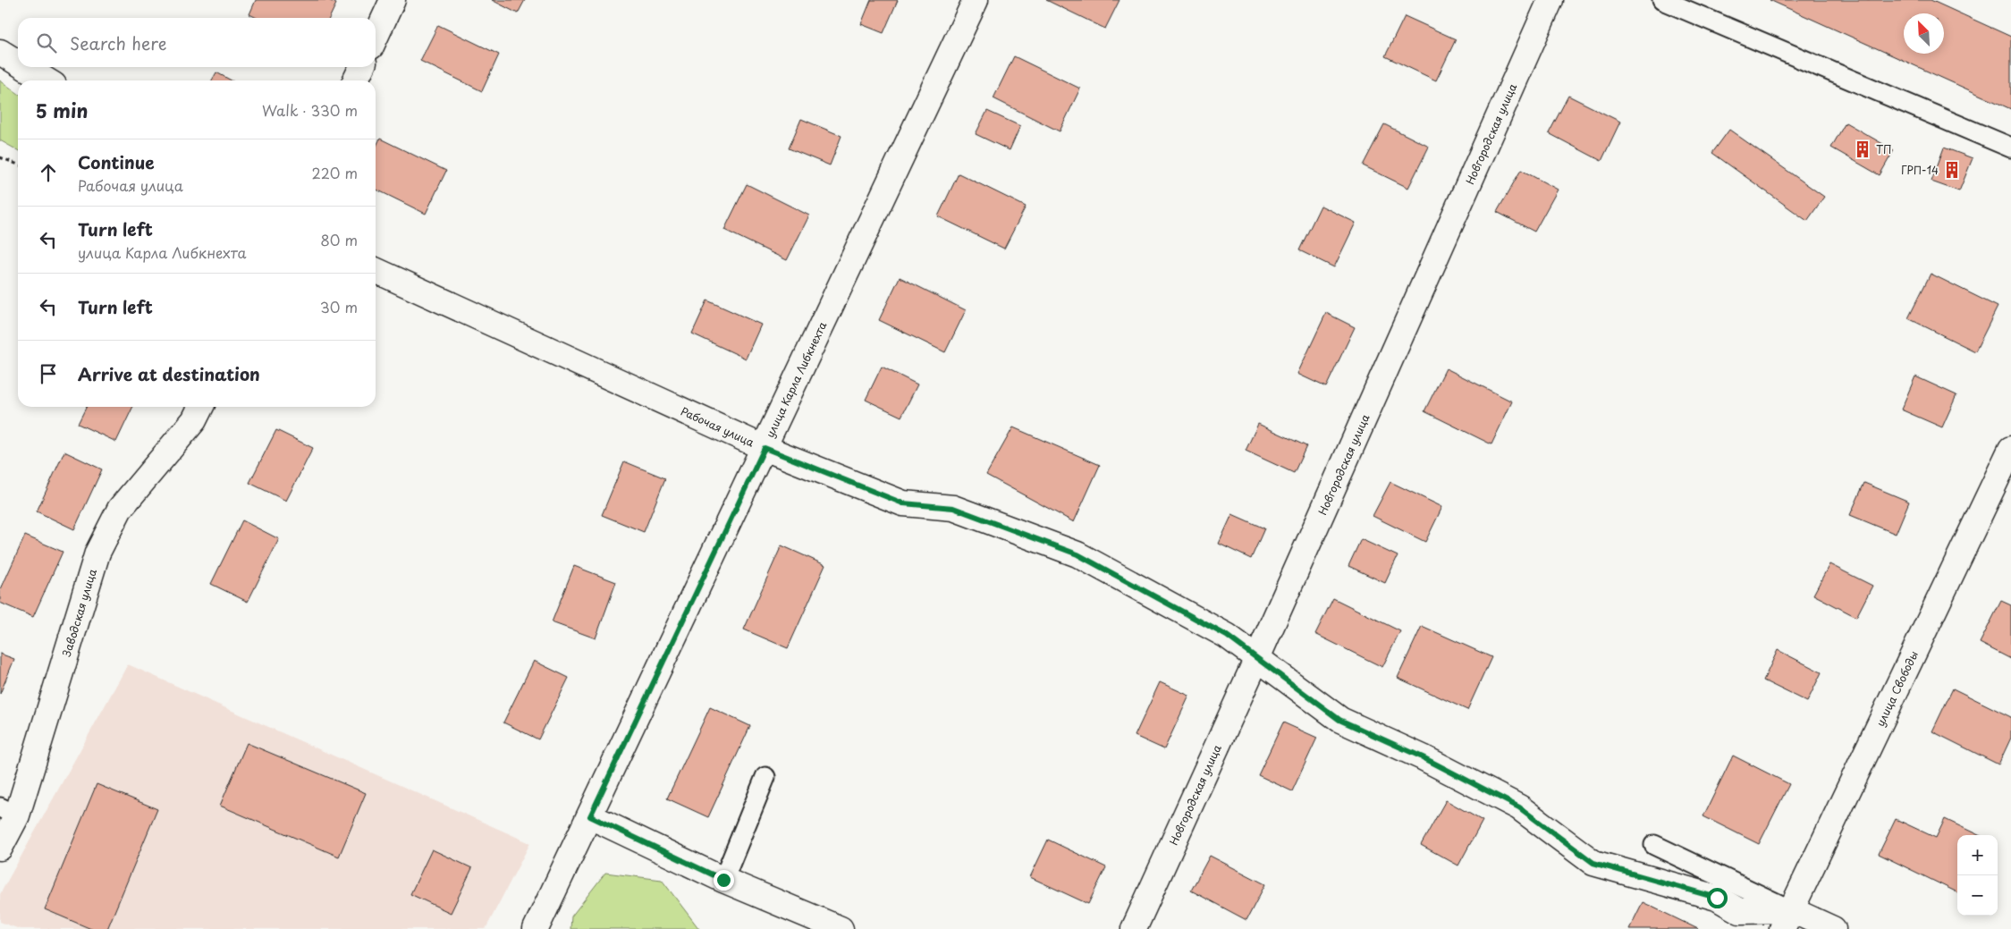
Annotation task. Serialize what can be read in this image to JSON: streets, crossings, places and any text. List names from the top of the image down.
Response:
{
  "streets": {
    "street": [
      "Новгородская улица",
      "улица Карла Либкнехта",
      "Рабочая улица",
      "Заводская улица",
      "улица Свободы"
    ]
  },
  "crossings": [
    ["Новгородская улица", "Рабочая улица"],
    ["улица Карла Либкнехта", "Рабочая улица"],
    ["Рабочая улица", "улица Свободы"]
  ],
  "places": {
    "building": ["ТП", "ГРП-14"]
  },
  "north": "top left",
  "page": {
    "search": "Search here",
    "heading": ["5 min", "Walk · 330 m"],
    "list": [
      ["Continue", "Рабочая улица", "220 m"],
      ["Turn left", "улица Карла Либкнехта", "80 m"],
      ["Turn left", "30 m"],
      "Arrive at destination"
    ],
    "map_buttons": ["+", "−"]
  }
}
